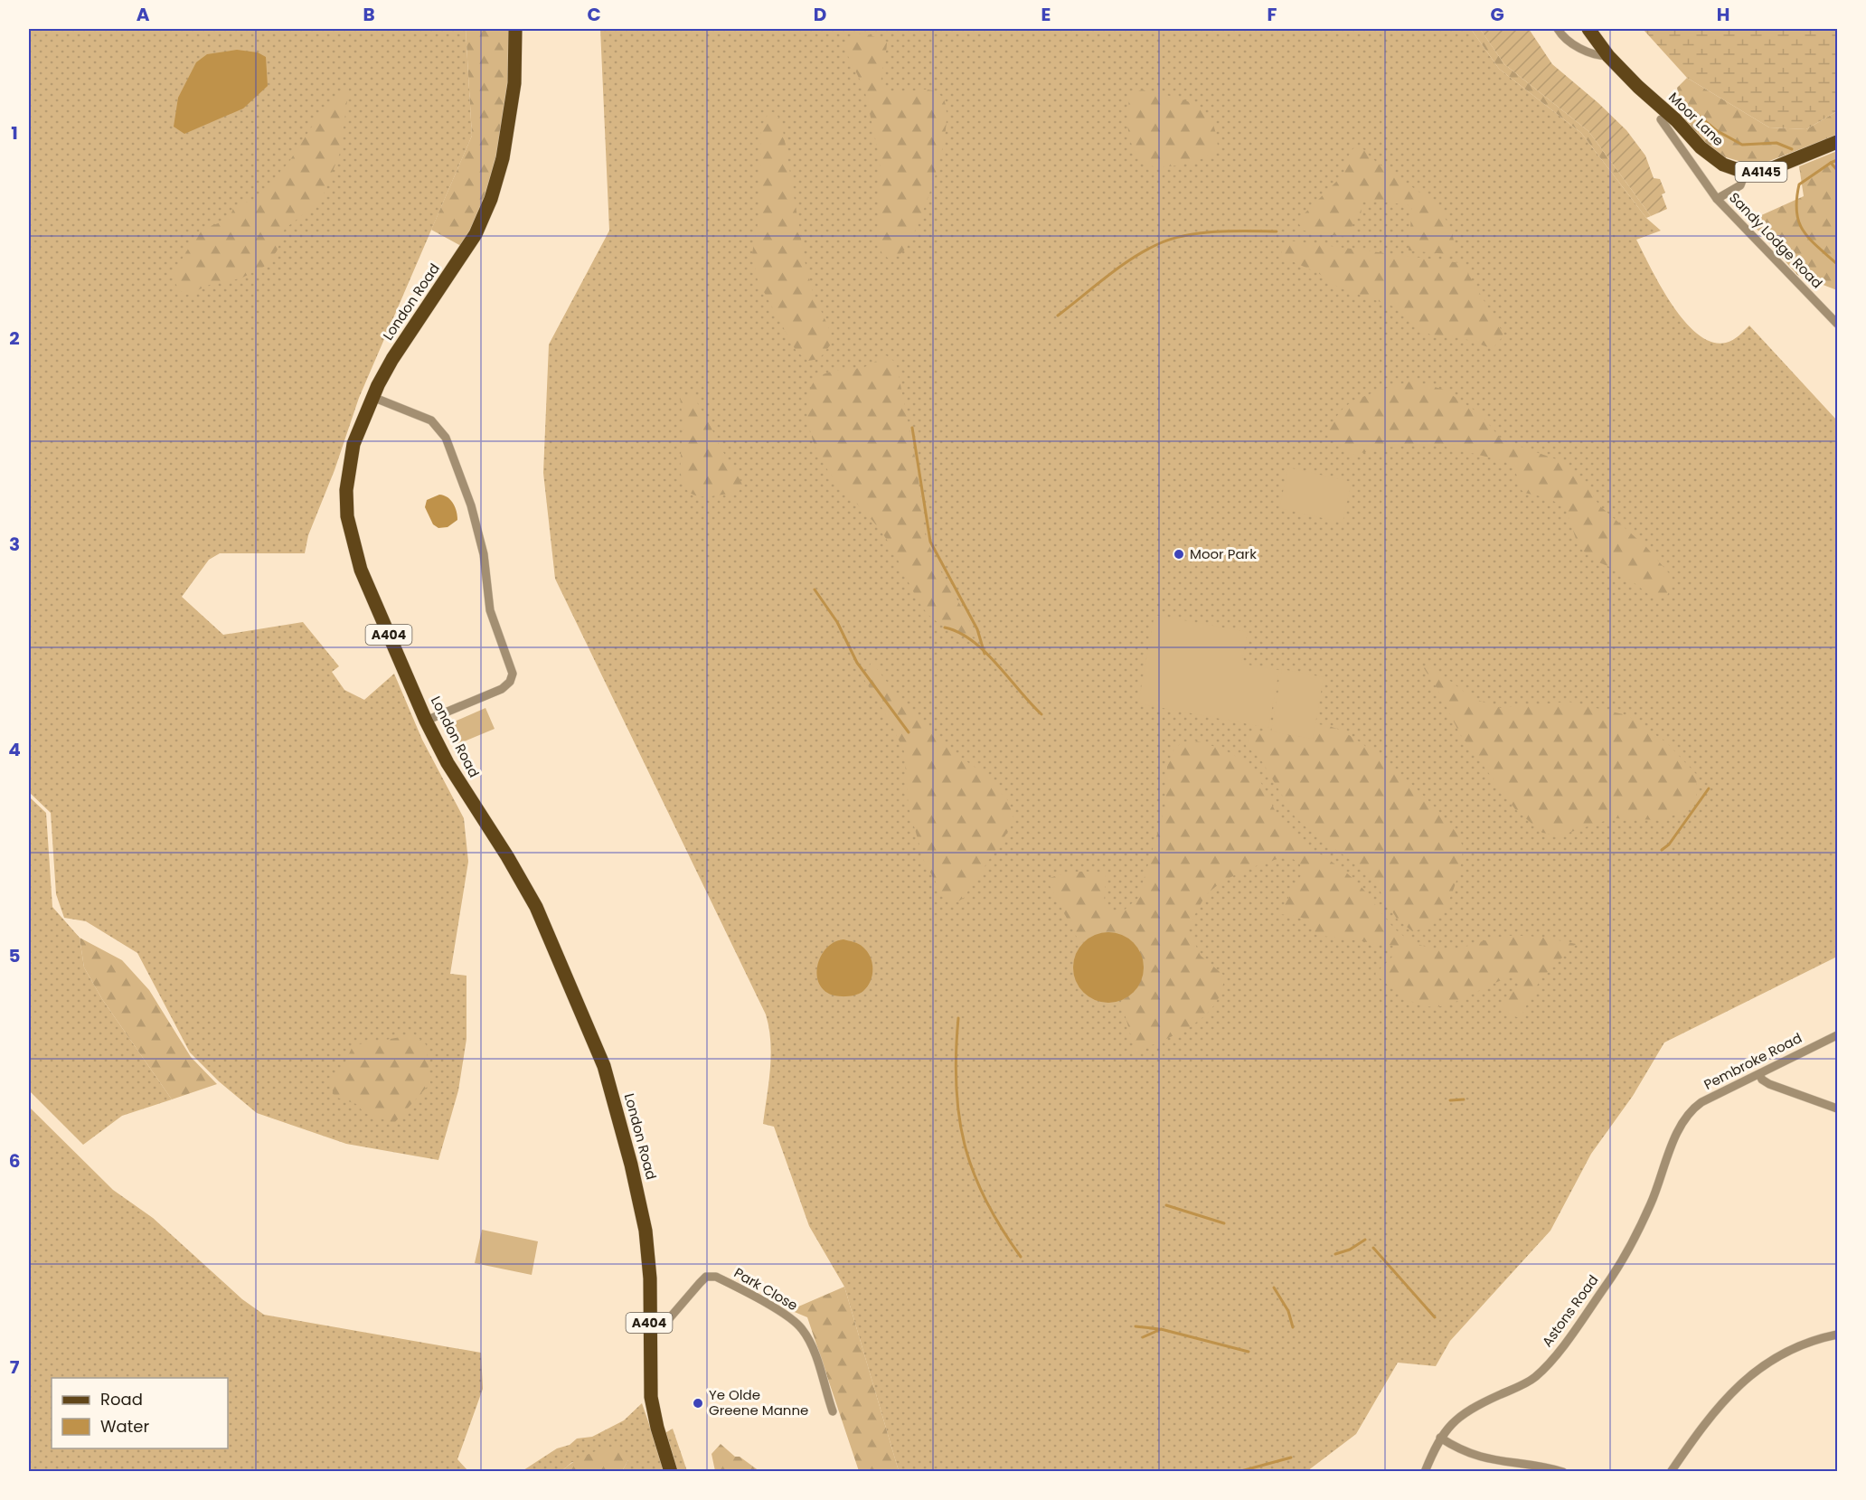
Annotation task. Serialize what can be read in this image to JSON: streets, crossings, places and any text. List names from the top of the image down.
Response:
{
  "streets": {
    "main road": [
      "Moor Lane",
      "A4145",
      "London Road",
      "A404"
    ],
    "street": [
      "Sandy Lodge Road",
      "Pembroke Road",
      "Park Close",
      "Astons Road"
    ]
  },
  "crossings": [
    ["London Road", "Park Close"],
    ["Pembroke Road", "Astons Road"]
  ],
  "places": ["Moor Park", "Ye Olde Greene Manne"],
  "legend": ["Road", "Water"],
  "grid": {
    "columns": [
      "A",
      "B",
      "C",
      "D",
      "E",
      "F",
      "G",
      "H"
    ],
    "rows": [
      "1",
      "2",
      "3",
      "4",
      "5",
      "6",
      "7"
    ]
  }
}
